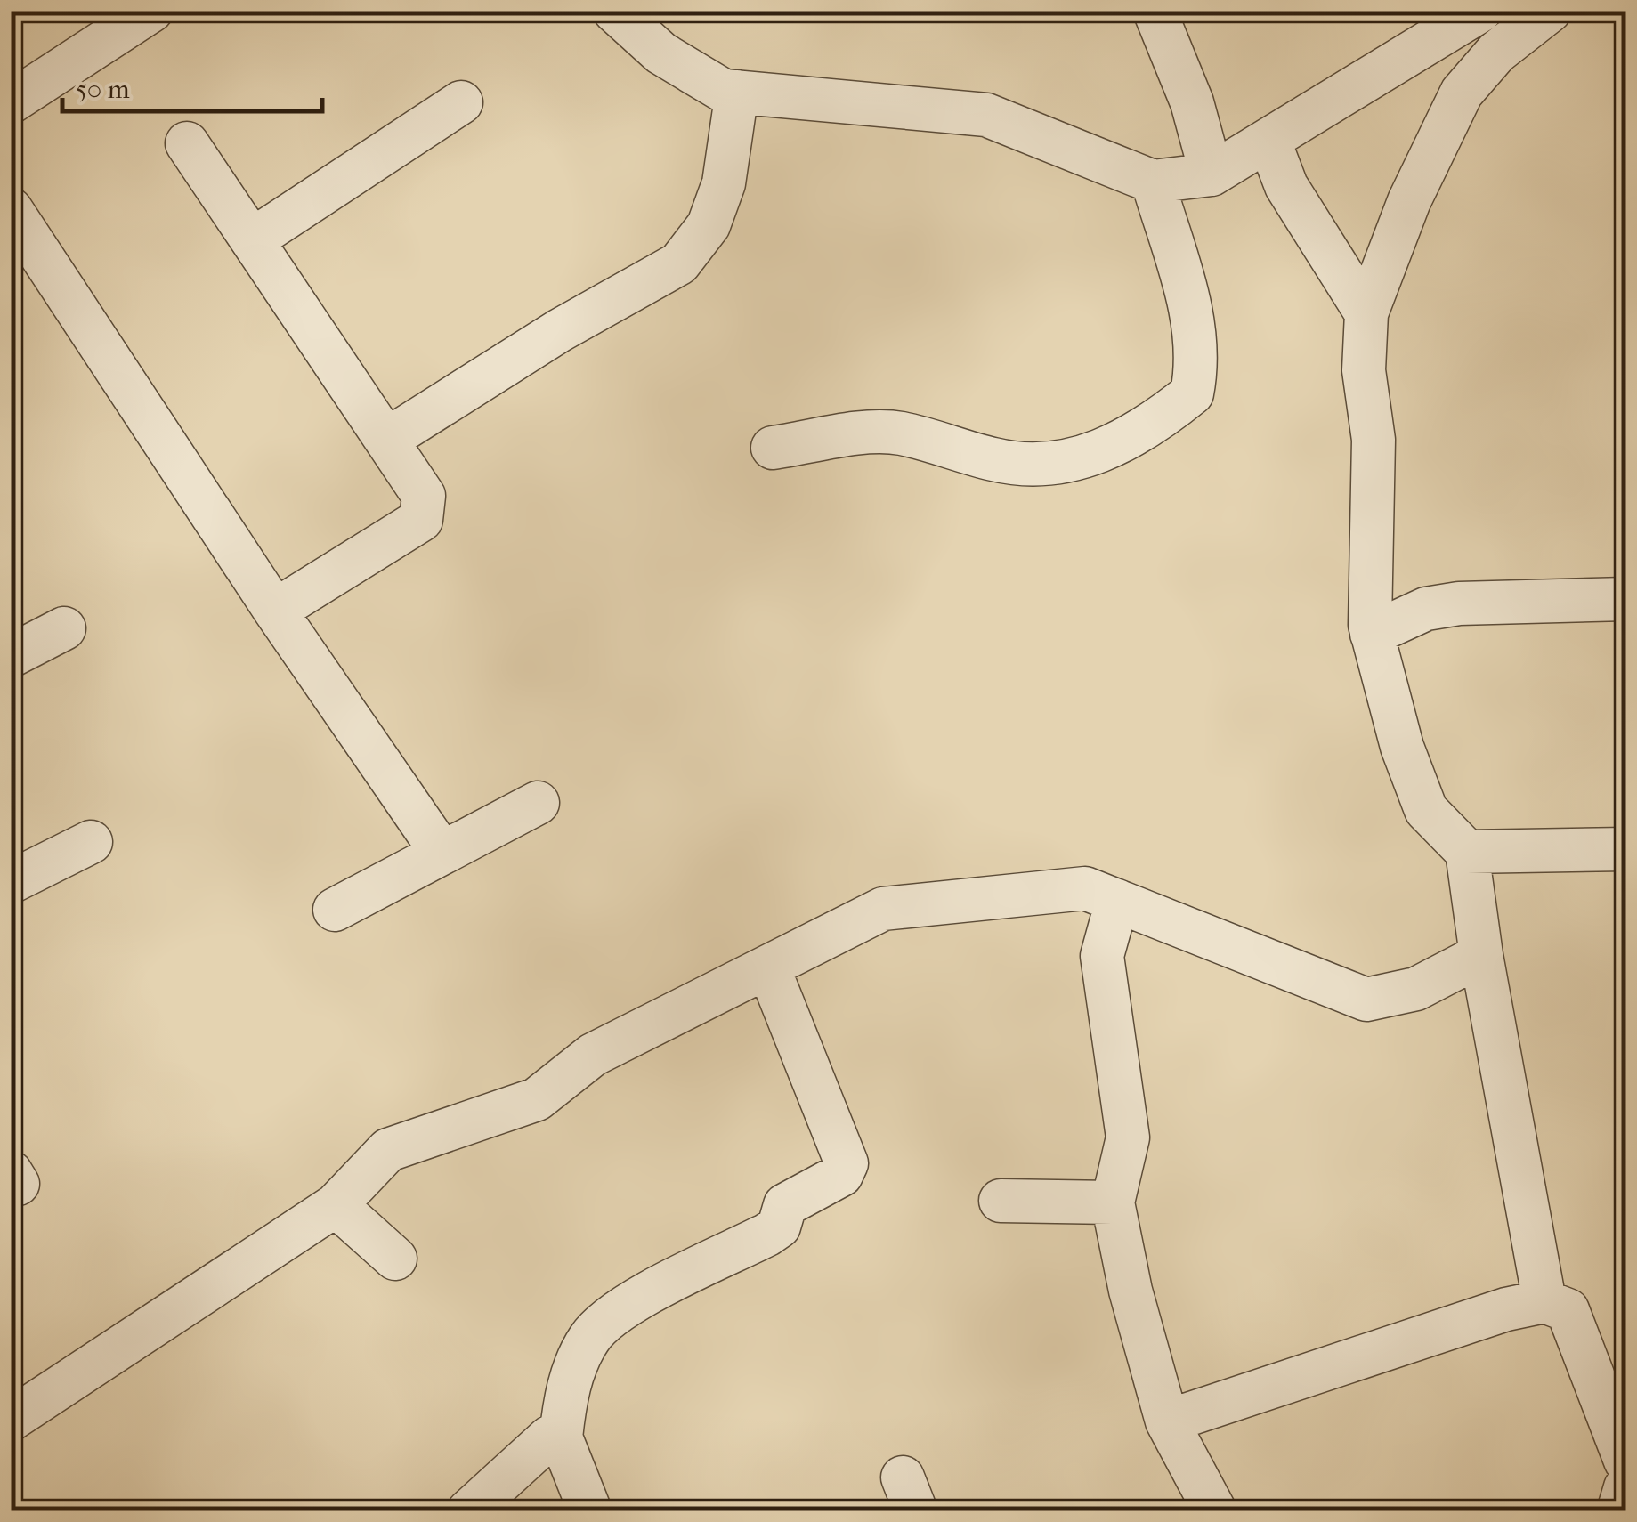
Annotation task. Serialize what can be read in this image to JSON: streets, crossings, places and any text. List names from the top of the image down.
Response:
{
  "scale_bar": "50 m"
}
